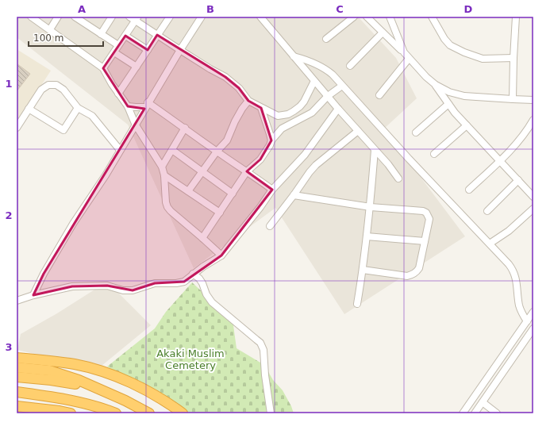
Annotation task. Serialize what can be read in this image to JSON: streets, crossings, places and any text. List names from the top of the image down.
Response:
{
  "parks": ["Akaki Muslim Cemetery"],
  "scale_bar": "100 m",
  "grid": {
    "columns": [
      "A",
      "B",
      "C",
      "D"
    ],
    "rows": ["1", "2", "3"]
  }
}
